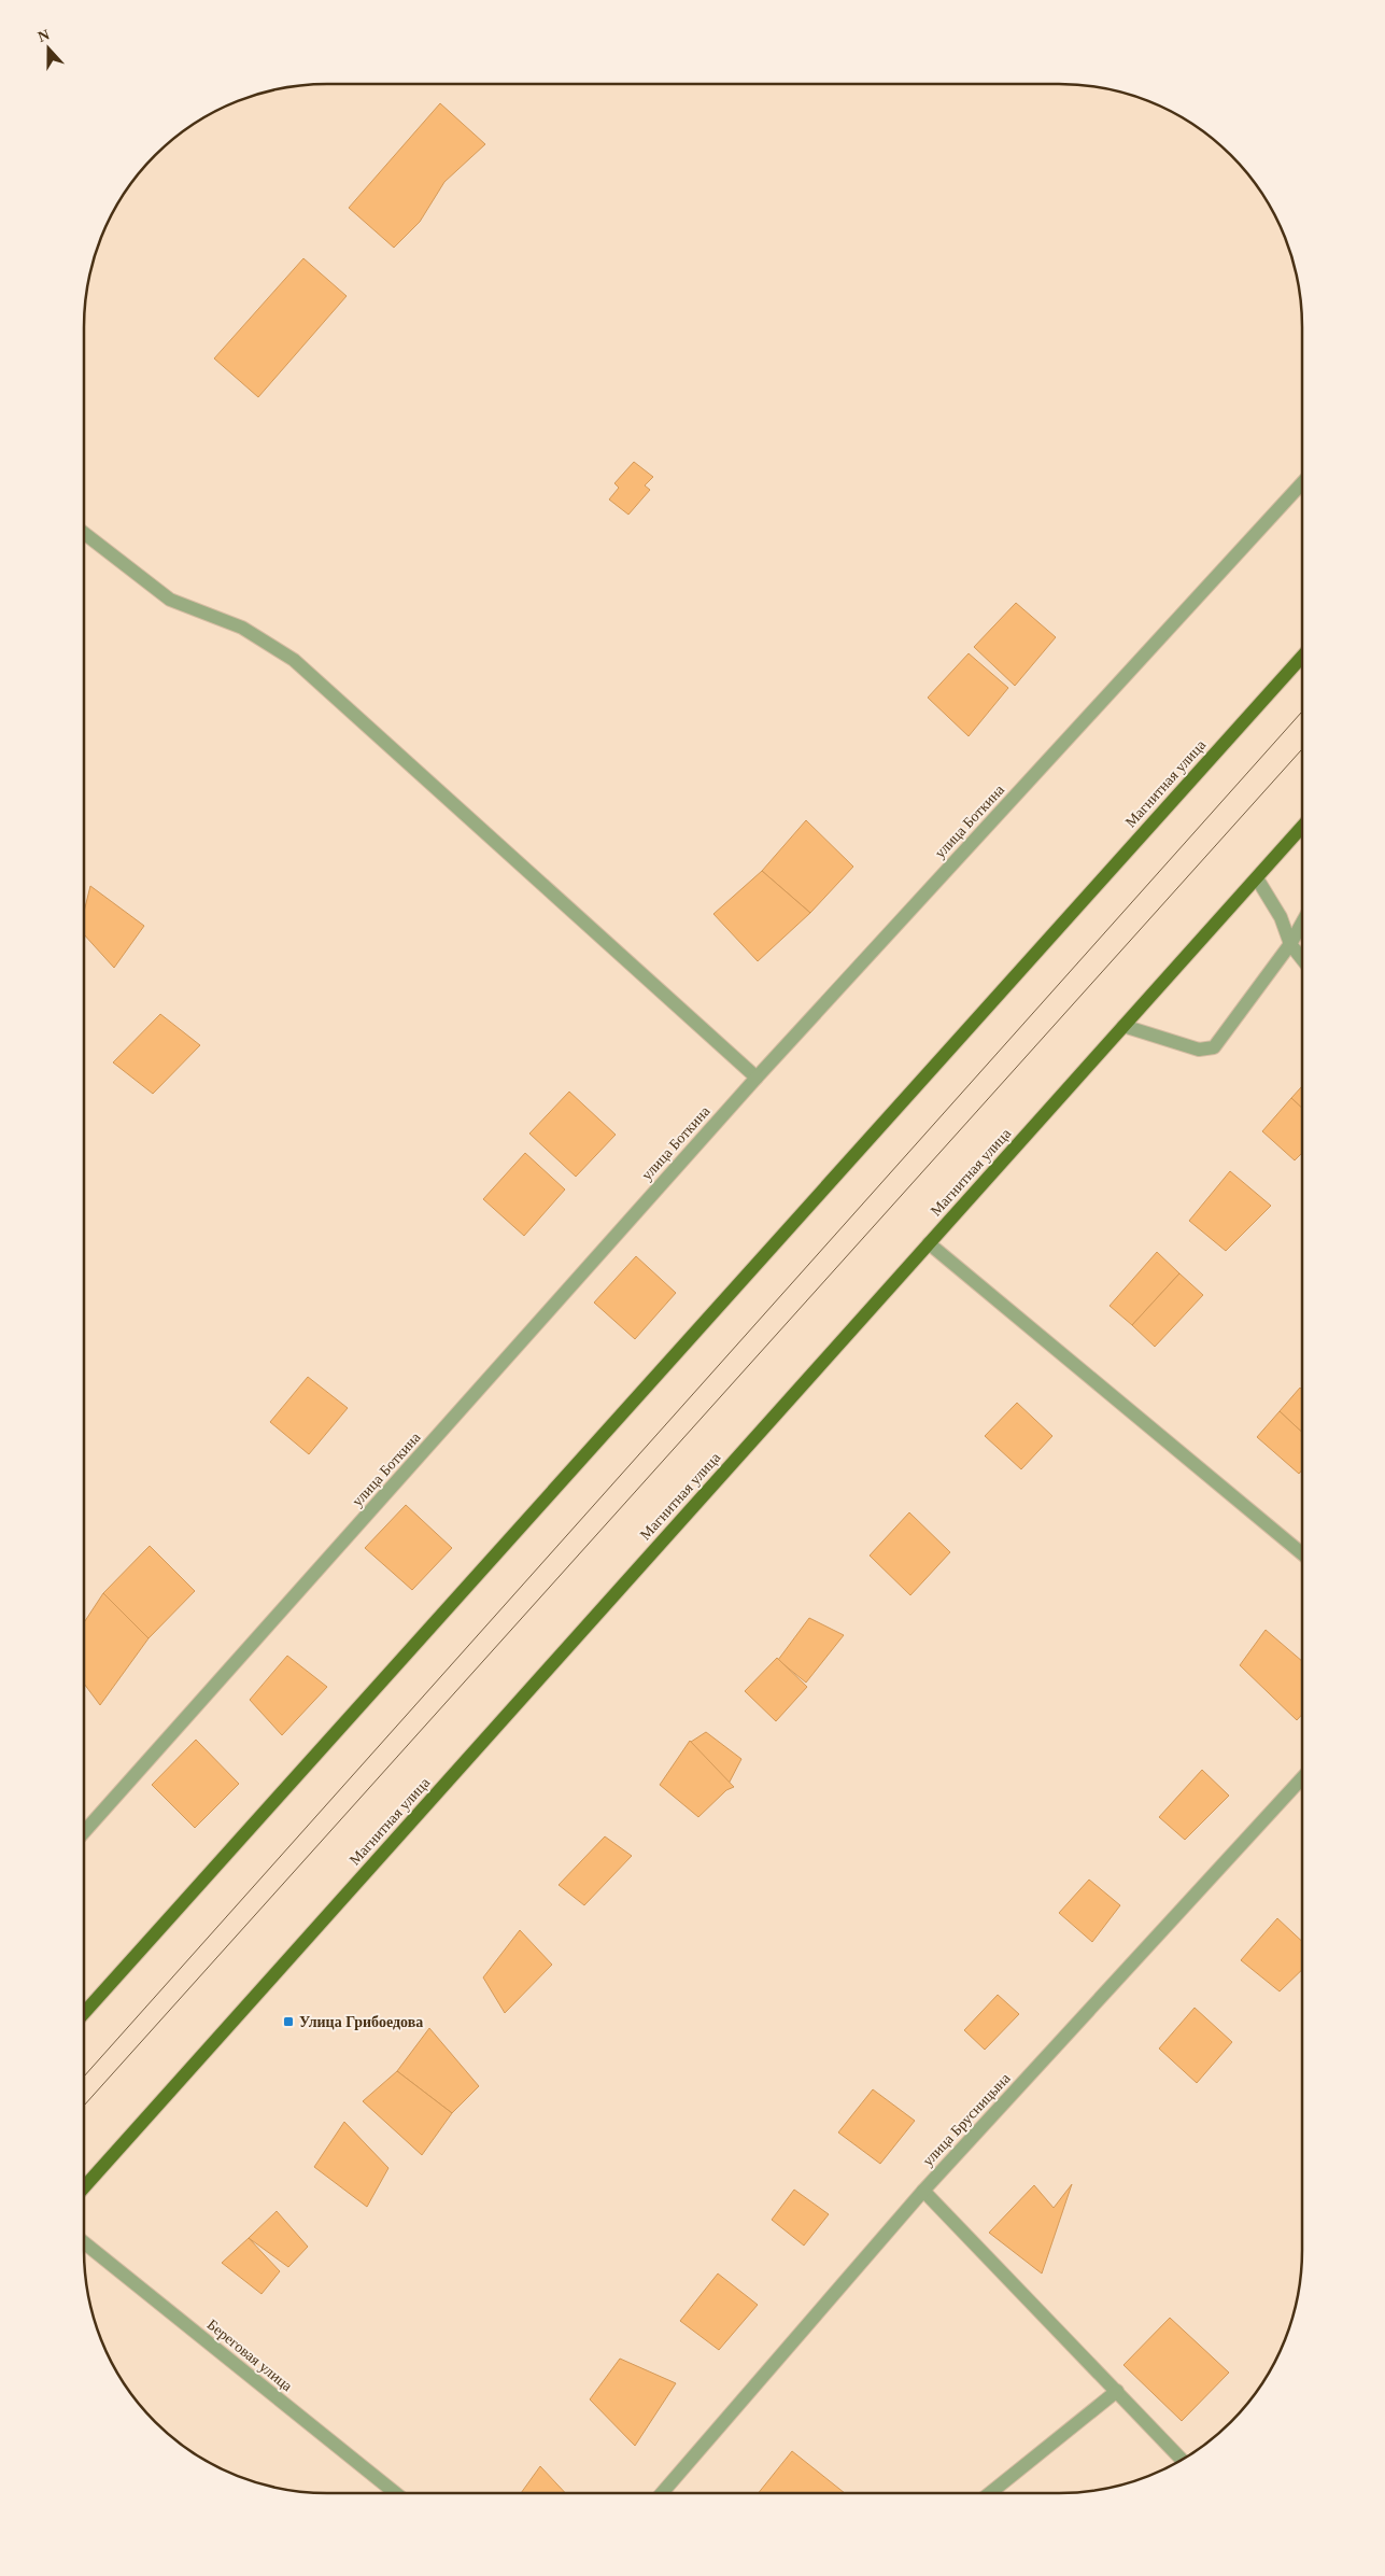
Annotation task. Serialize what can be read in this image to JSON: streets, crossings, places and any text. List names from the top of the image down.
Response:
{
  "streets": {
    "main road": ["Магнитная улица"],
    "street": ["улица Боткина", "улица Брусницына", "Береговая улица"]
  },
  "places": {
    "transit": ["Улица Грибоедова"]
  },
  "north": "top"
}
